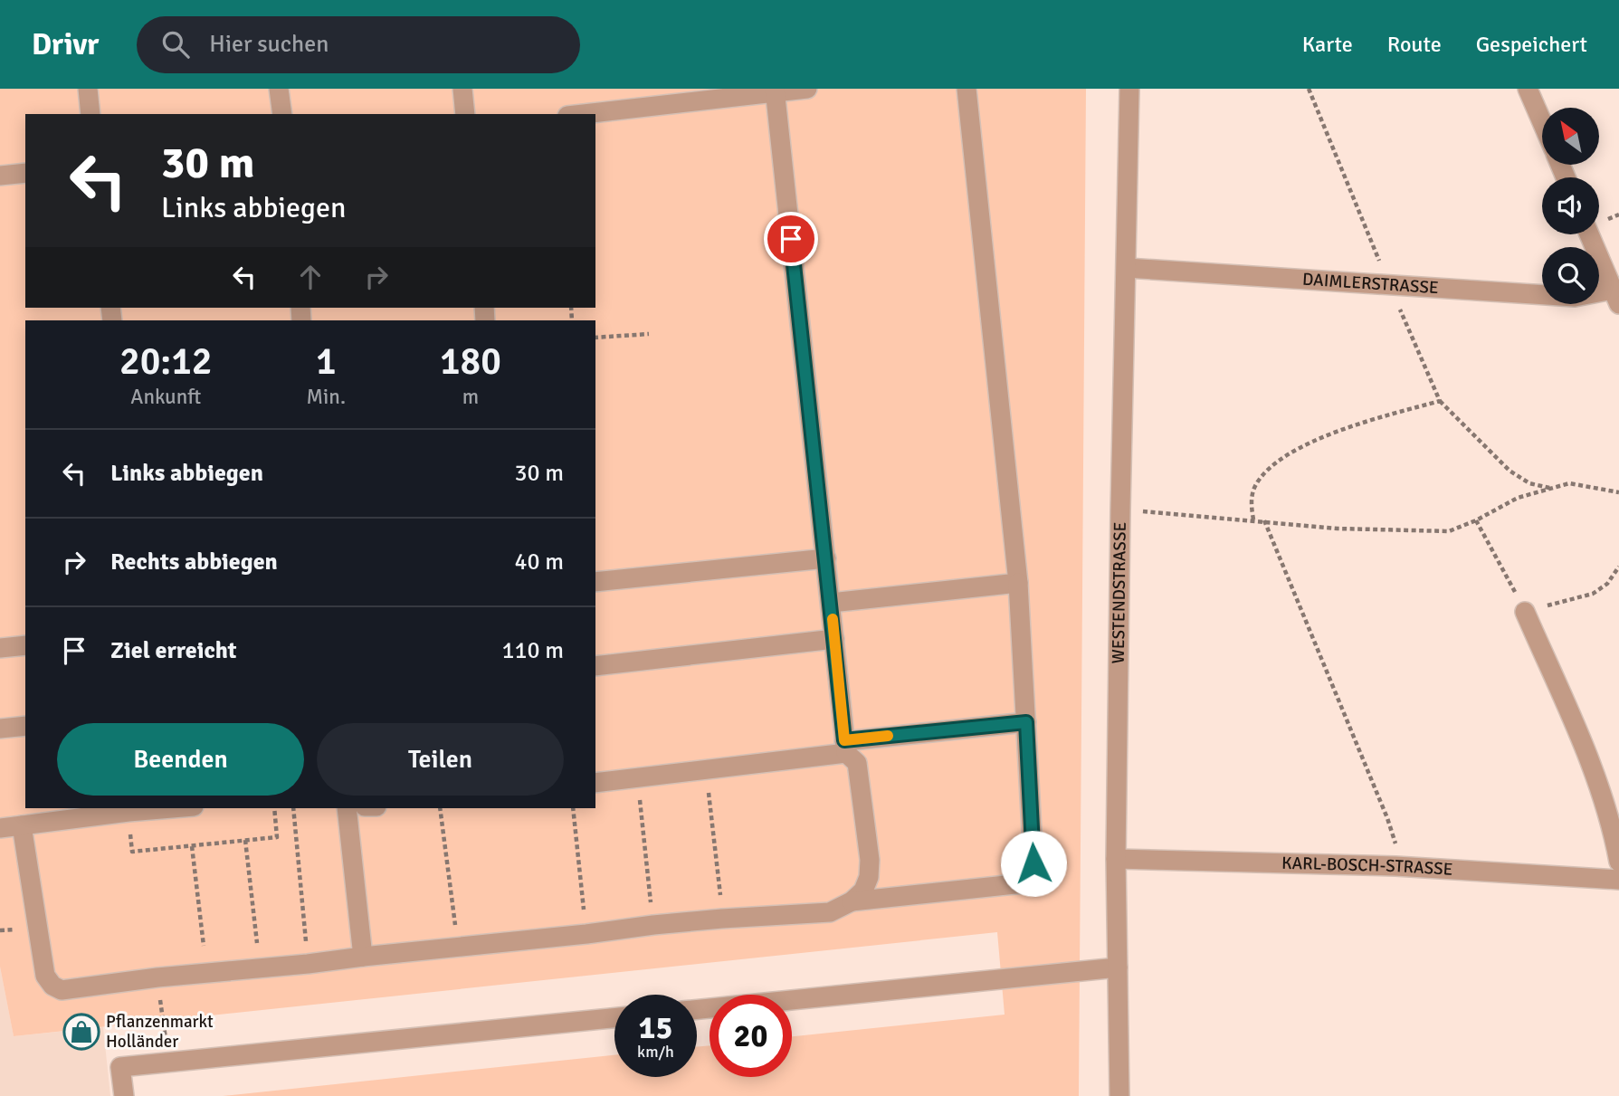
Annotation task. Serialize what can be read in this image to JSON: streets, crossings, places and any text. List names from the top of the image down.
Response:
{
  "streets": {
    "street": ["DAIMLERSTRASSE", "WESTENDSTRASSE", "KARL-BOSCH-STRASSE"]
  },
  "crossings": [
    ["DAIMLERSTRASSE", "WESTENDSTRASSE"],
    ["WESTENDSTRASSE", "KARL-BOSCH-STRASSE"]
  ],
  "places": {
    "shop": ["Pflanzenmarkt Holländer"]
  },
  "north": "top left",
  "page": {
    "header": "Drivr",
    "search": "Hier suchen",
    "nav": ["Karte", "Route", "Gespeichert"],
    "turn": ["30 m", "Links abbiegen"],
    "eta": [
      "20:12",
      "Ankunft",
      "1",
      "Min.",
      "180",
      "m"
    ],
    "list": [
      {
        "name": "Links abbiegen",
        "value": "30 m"
      },
      {
        "name": "Rechts abbiegen",
        "value": "40 m"
      },
      {
        "name": "Ziel erreicht",
        "value": "110 m"
      }
    ],
    "buttons": ["Beenden", "Teilen"],
    "speed": "15 km/h",
    "limit": "20"
  }
}
